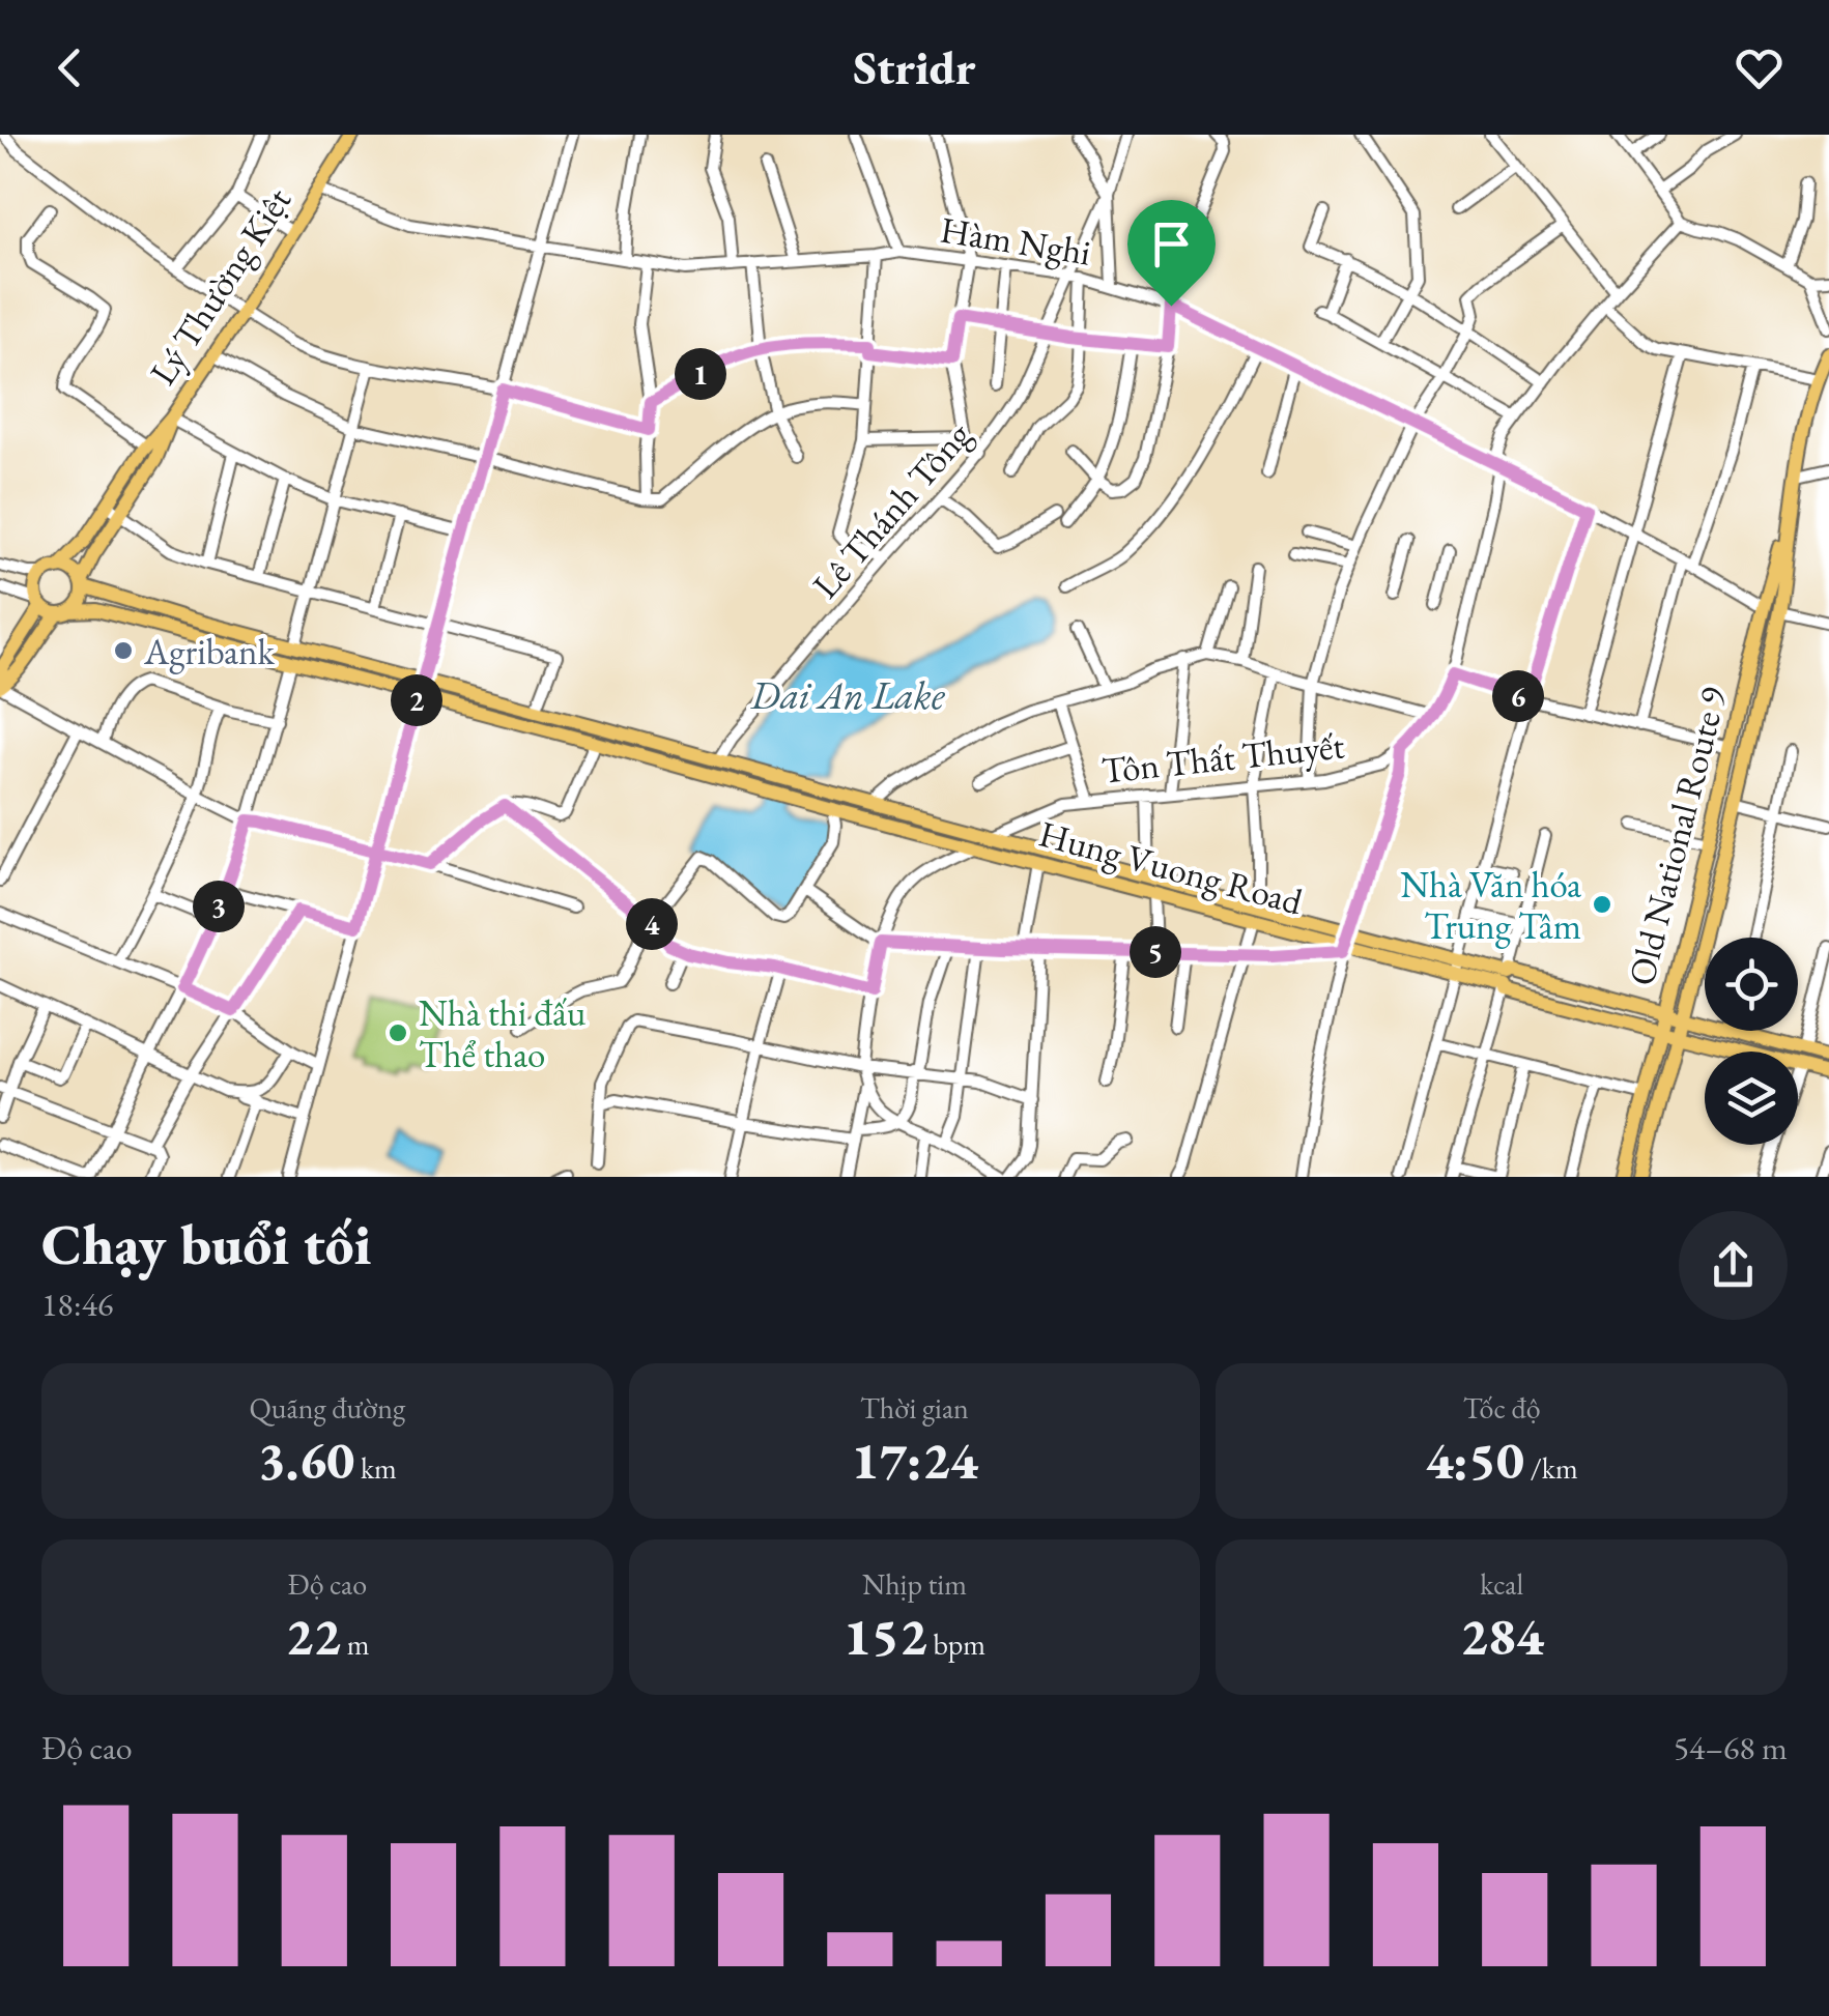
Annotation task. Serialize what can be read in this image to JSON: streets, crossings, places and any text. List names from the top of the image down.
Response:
{
  "streets": {
    "main road": ["Lý Thường Kiệt", "Old National Route 9", "Hung Vuong Road"],
    "street": ["Hàm Nghi", "Lê Thánh Tông", "Tôn Thất Thuyết"]
  },
  "crossings": [
    ["Hàm Nghi", "Lý Thường Kiệt"],
    ["Hàm Nghi", "Lê Thánh Tông"],
    ["Hàm Nghi", "Tôn Thất Thuyết"],
    ["Hàm Nghi", "Old National Route 9"],
    ["Lê Thánh Tông", "Hung Vuong Road"],
    ["Tôn Thất Thuyết", "Hung Vuong Road"],
    ["Old National Route 9", "Hung Vuong Road"]
  ],
  "water": ["Dai An Lake"],
  "places": ["Agribank", "Nhà Văn hóa Trung Tâm", "Nhà thi đấu Thể thao"],
  "page": {
    "header": "Stridr",
    "pins": [
      "1",
      "6",
      "2",
      "3",
      "4",
      "5"
    ],
    "heading": ["Chạy buổi tối", "18:46"],
    "stats": [
      ["Quãng đường", "3.60 km"],
      ["Thời gian", "17:24"],
      ["Tốc độ", "4:50 /km"],
      ["Độ cao", "22 m"],
      ["Nhịp tim", "152 bpm"],
      ["kcal", "284"]
    ],
    "chart": ["Độ cao", "54–68 m"]
  }
}
